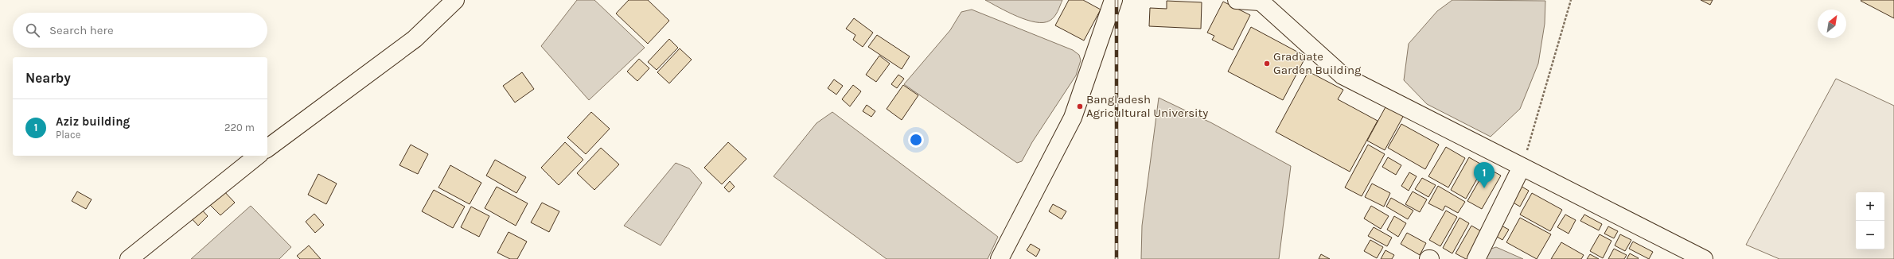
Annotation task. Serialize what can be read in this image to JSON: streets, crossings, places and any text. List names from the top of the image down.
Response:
{
  "places": ["Graduate Garden Building", "Bangladesh Agricultural University"],
  "north": "top right",
  "page": {
    "search": "Search here",
    "heading": "Nearby",
    "list": [
      {
        "mark": "1",
        "name": "Aziz building",
        "note": "Place",
        "value": "220 m"
      }
    ],
    "pins": "1",
    "map_buttons": ["+", "−"]
  }
}
